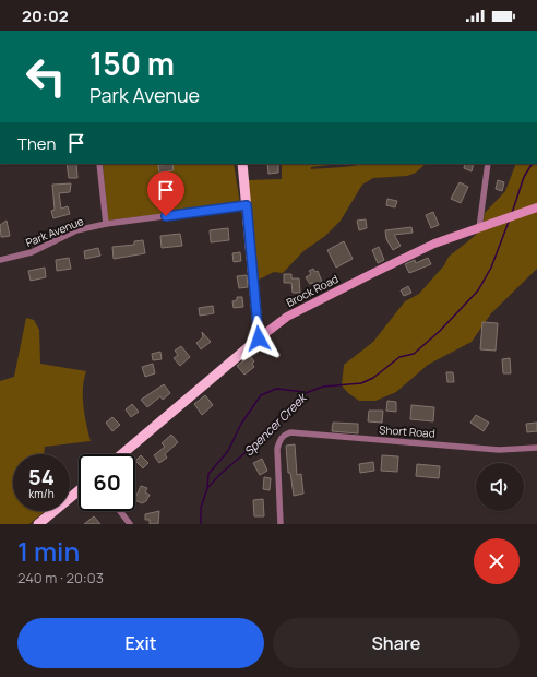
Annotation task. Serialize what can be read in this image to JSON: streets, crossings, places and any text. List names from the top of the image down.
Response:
{
  "streets": {
    "main road": ["Brock Road"],
    "street": ["Park Avenue", "Short Road"]
  },
  "water": ["Spencer Creek"],
  "page": {
    "status": "20:02",
    "turn": ["150 m", "Park Avenue"],
    "then": "Then",
    "speed": "54 km/h",
    "limit": "60",
    "heading": ["1 min", "240 m · 20:03"],
    "buttons": ["Exit", "Share"]
  }
}
